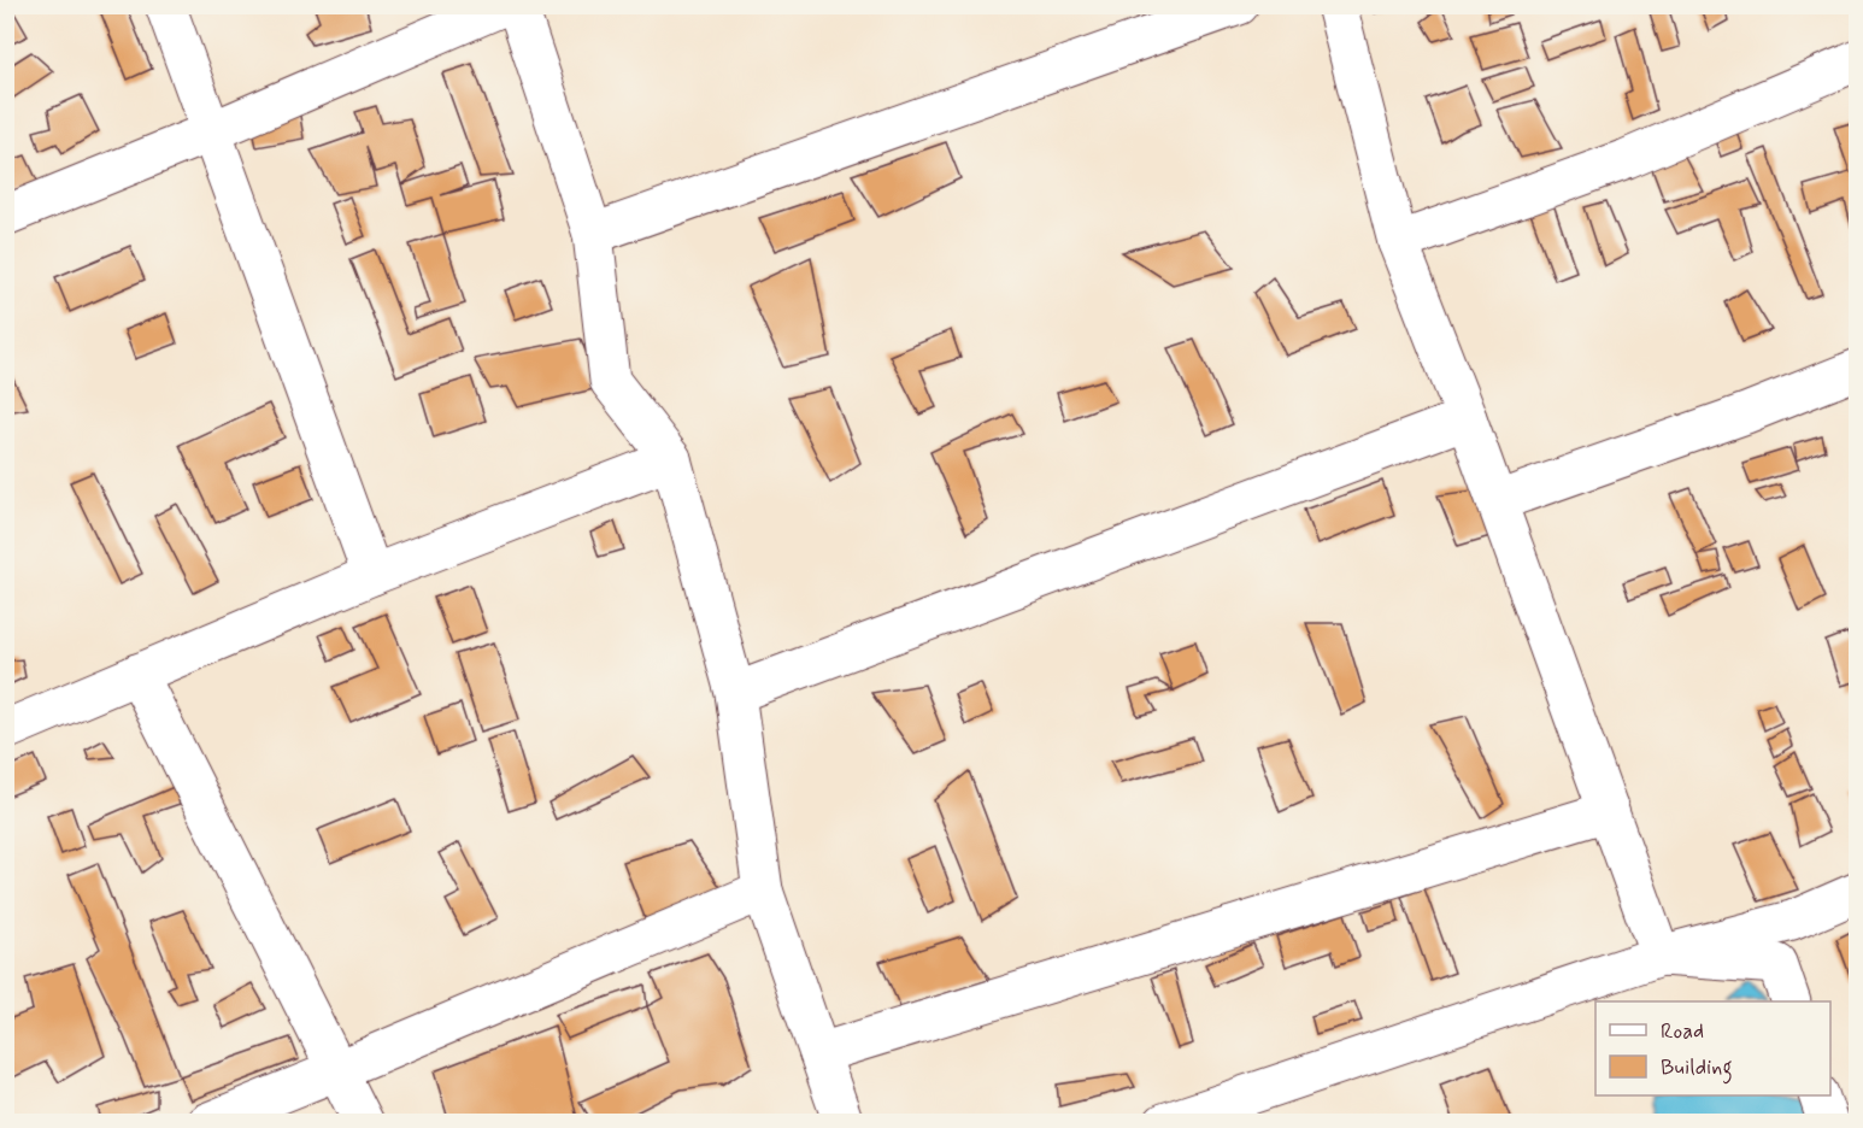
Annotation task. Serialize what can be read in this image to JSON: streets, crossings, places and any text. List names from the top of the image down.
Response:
{
  "legend": ["Road", "Building"]
}
